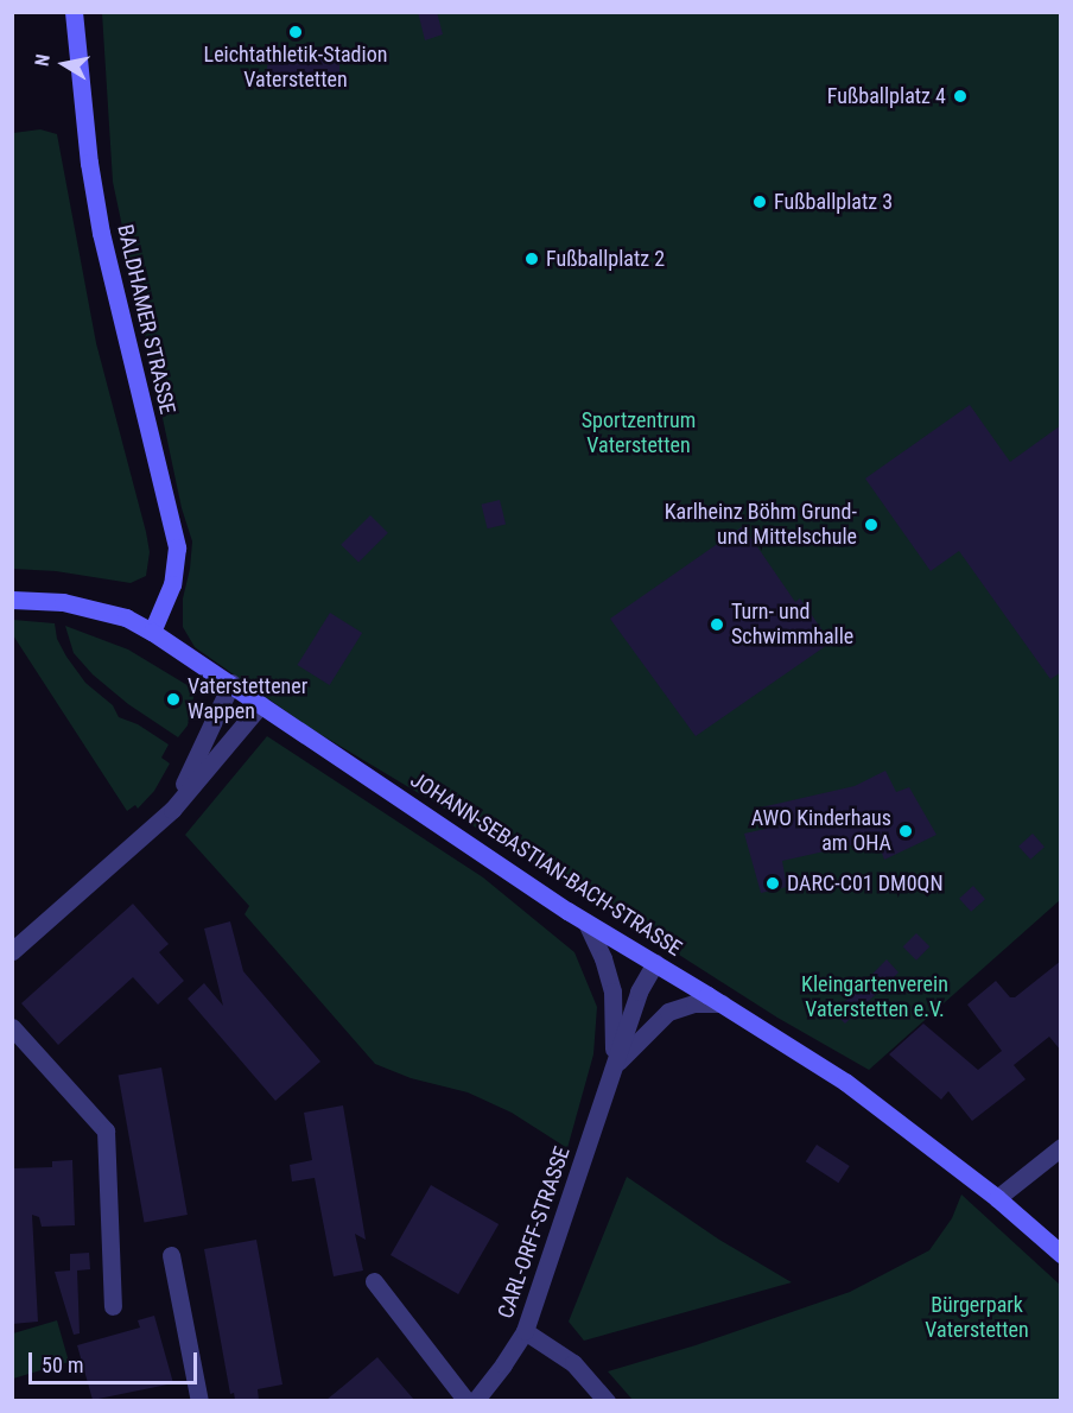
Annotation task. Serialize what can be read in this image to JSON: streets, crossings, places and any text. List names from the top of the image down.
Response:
{
  "streets": {
    "street": ["BALDHAMER STRASSE", "JOHANN-SEBASTIAN-BACH-STRASSE", "CARL-ORFF-STRASSE"]
  },
  "crossings": [
    ["BALDHAMER STRASSE", "JOHANN-SEBASTIAN-BACH-STRASSE"],
    ["JOHANN-SEBASTIAN-BACH-STRASSE", "CARL-ORFF-STRASSE"]
  ],
  "parks": ["Sportzentrum Vaterstetten", "Kleingartenverein Vaterstetten e.V.", "Bürgerpark Vaterstetten"],
  "places": [
    "Leichtathletik-Stadion Vaterstetten",
    "Fußballplatz 4",
    "Fußballplatz 3",
    "Fußballplatz 2",
    "Karlheinz Böhm Grund- und Mittelschule",
    "Turn- und Schwimmhalle",
    "Vaterstettener Wappen",
    "AWO Kinderhaus am OHA",
    "DARC-C01 DM0QN"
  ],
  "scale_bar": "50 m",
  "north": "left"
}
